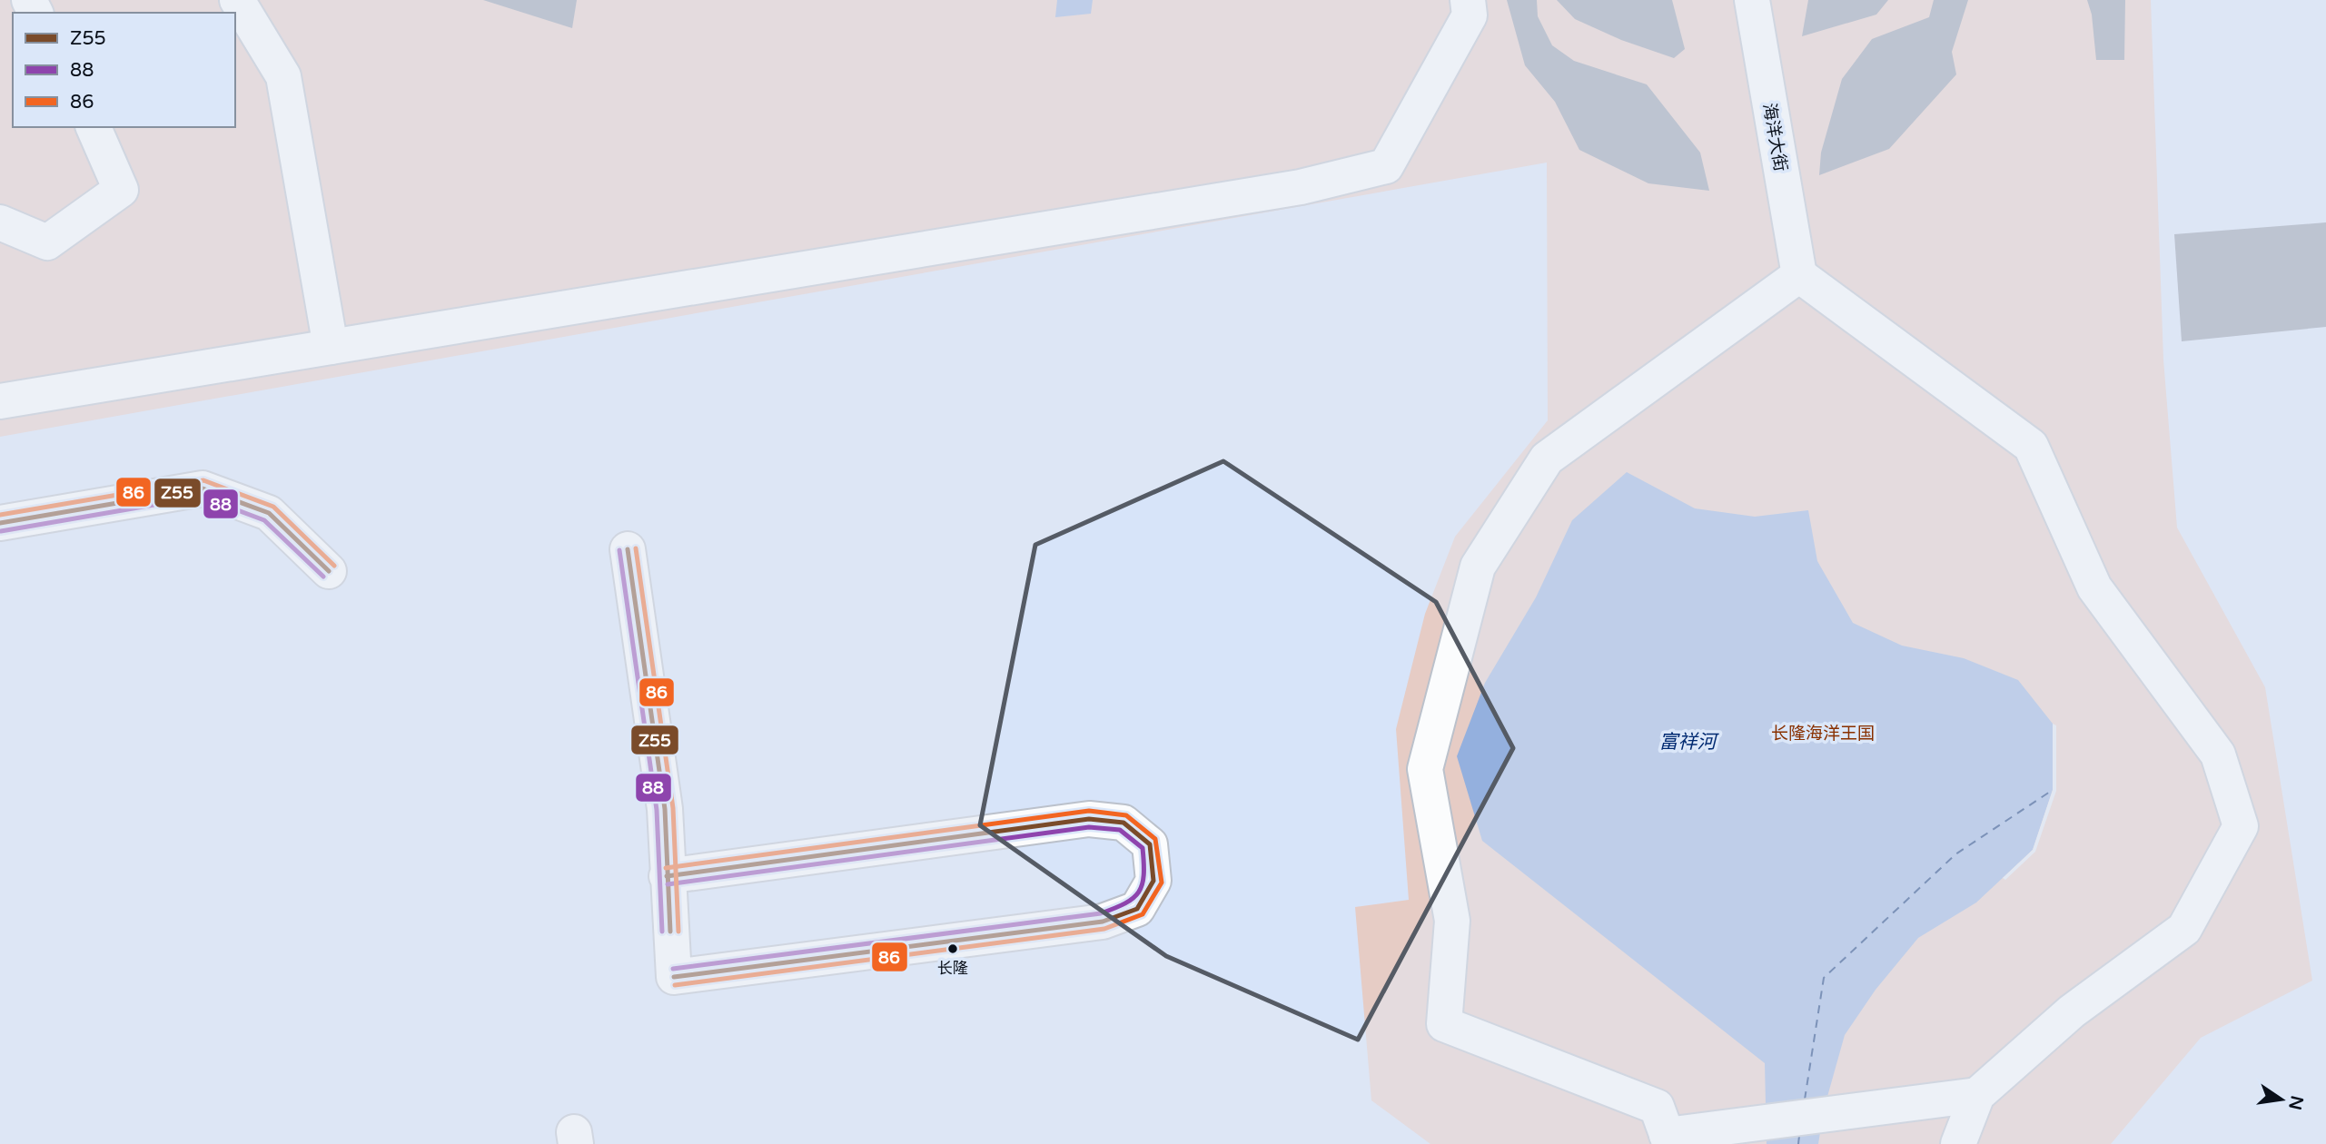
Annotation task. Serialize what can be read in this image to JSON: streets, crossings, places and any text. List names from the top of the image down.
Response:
{
  "streets": {
    "street": ["海洋大街"]
  },
  "water": ["富祥河"],
  "parks": ["长隆海洋王国"],
  "places": ["长隆"],
  "lines": ["transit line 86", "transit line Z55", "transit line 88"],
  "legend": ["Z55", "88", "86"],
  "north": "right"
}
